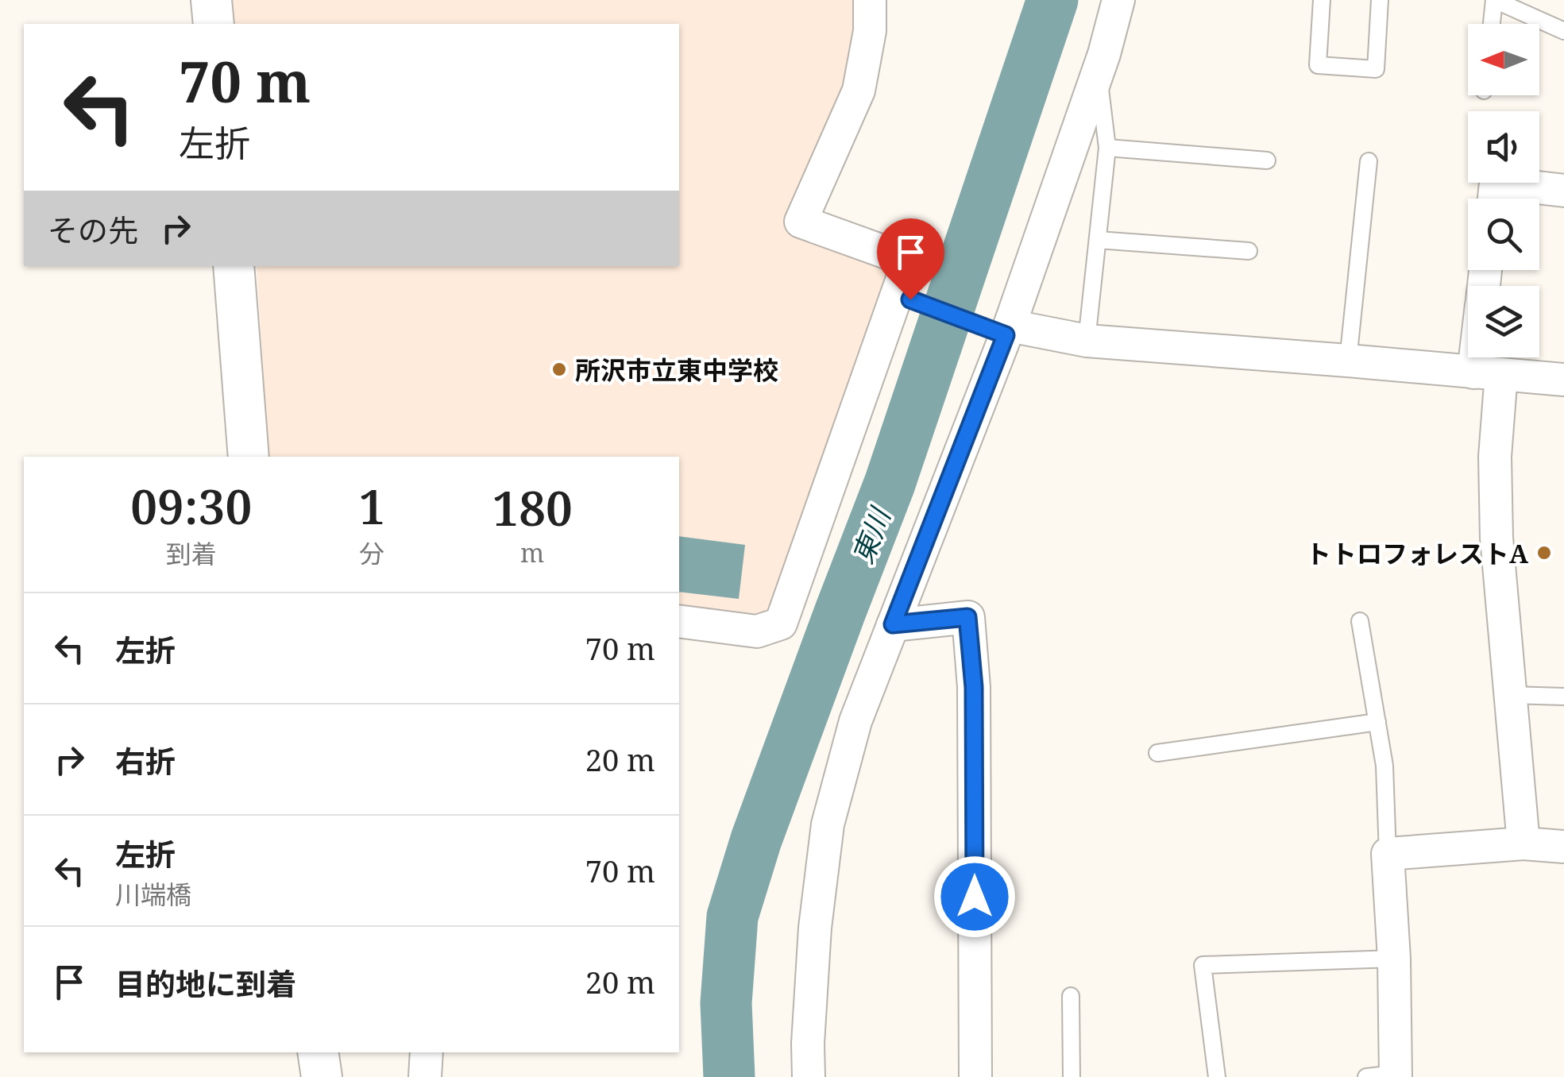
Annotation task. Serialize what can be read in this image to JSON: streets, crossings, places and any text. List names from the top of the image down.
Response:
{
  "water": ["東川"],
  "places": ["所沢市立東中学校", "トトロフォレストA"],
  "north": "left",
  "page": {
    "turn": ["70 m", "左折"],
    "then": "その先",
    "eta": [
      "09:30",
      "到着",
      "1",
      "分",
      "180",
      "m"
    ],
    "list": [
      {
        "name": "左折",
        "value": "70 m"
      },
      {
        "name": "右折",
        "value": "20 m"
      },
      {
        "name": "左折",
        "note": "川端橋",
        "value": "70 m"
      },
      {
        "name": "目的地に到着",
        "value": "20 m"
      }
    ]
  }
}
